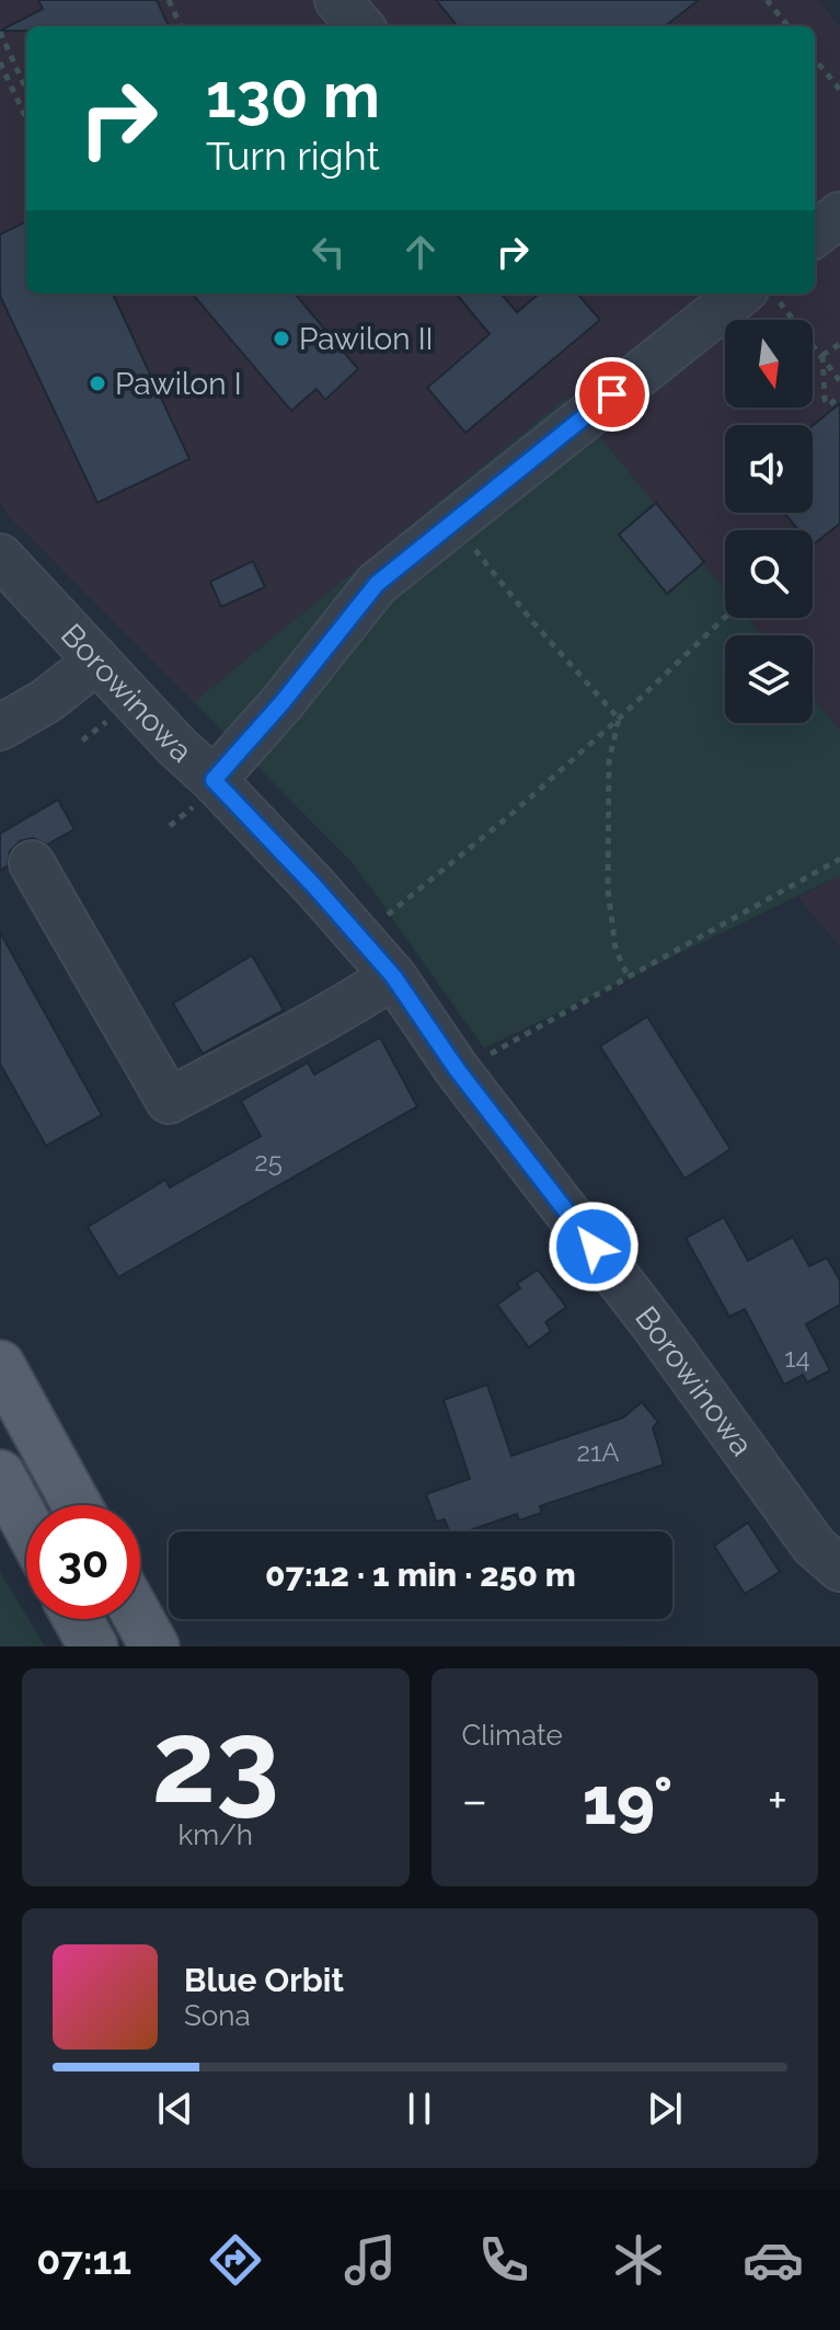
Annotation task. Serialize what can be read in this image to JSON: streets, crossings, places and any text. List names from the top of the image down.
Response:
{
  "streets": {
    "street": ["Borowinowa"]
  },
  "places": ["Pawilon II", "Pawilon I"],
  "house_numbers": ["25", "14", "21A"],
  "north": "bottom",
  "page": {
    "turn": ["130 m", "Turn right"],
    "limit": "30",
    "trip": "07:12 · 1 min · 250 m",
    "tile": [
      ["23", "km/h"],
      "Climate"
    ],
    "heat": ["−", "19°", "+"],
    "song": ["Blue Orbit", "Sona"],
    "tabs": "07:11"
  }
}
